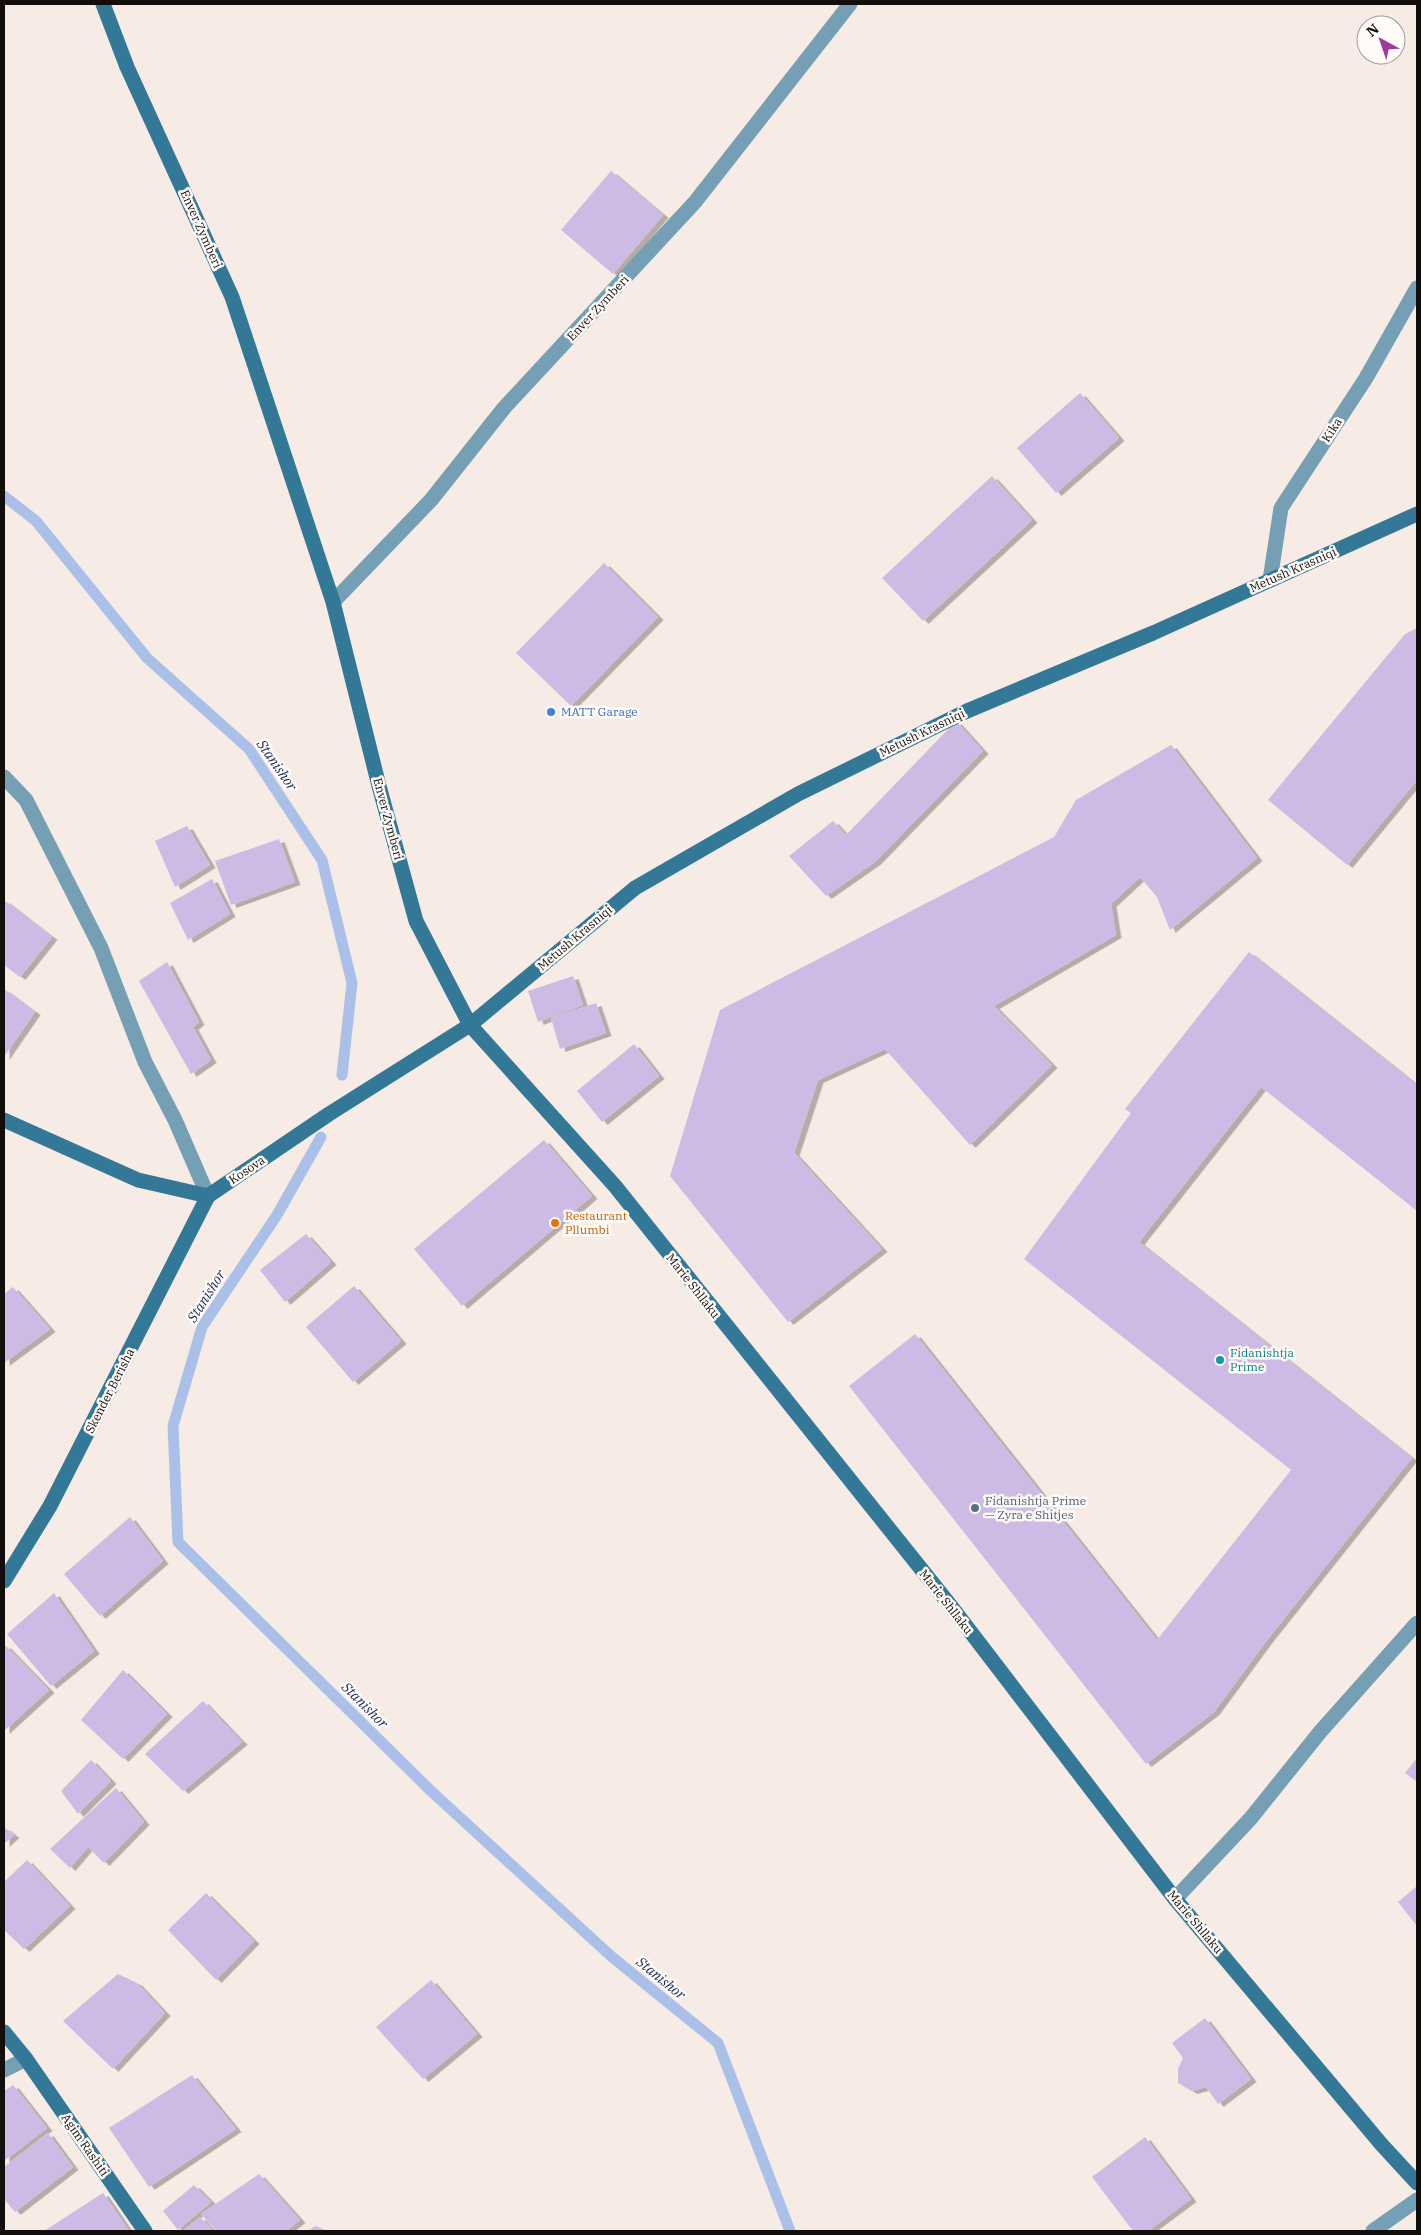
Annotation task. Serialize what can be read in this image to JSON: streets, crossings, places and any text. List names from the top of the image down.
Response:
{
  "streets": {
    "street": [
      "Enver Zymberi",
      "Kika",
      "Metush Krasniqi",
      "Kosova",
      "Marie Shllaku",
      "Skender Berisha",
      "Agim Rashiti"
    ]
  },
  "crossings": [
    ["Enver Zymberi", "Metush Krasniqi"],
    ["Enver Zymberi", "Kosova"],
    ["Enver Zymberi", "Marie Shllaku"],
    ["Kika", "Metush Krasniqi"],
    ["Metush Krasniqi", "Kosova"],
    ["Metush Krasniqi", "Marie Shllaku"],
    ["Kosova", "Marie Shllaku"],
    ["Kosova", "Skender Berisha"]
  ],
  "water": ["Stanishor"],
  "places": [
    "MATT Garage",
    "Restaurant Pllumbi",
    "Fidanishtja Prime",
    "Fidanishtja Prime — Zyra e Shitjes"
  ],
  "north": "top left"
}
